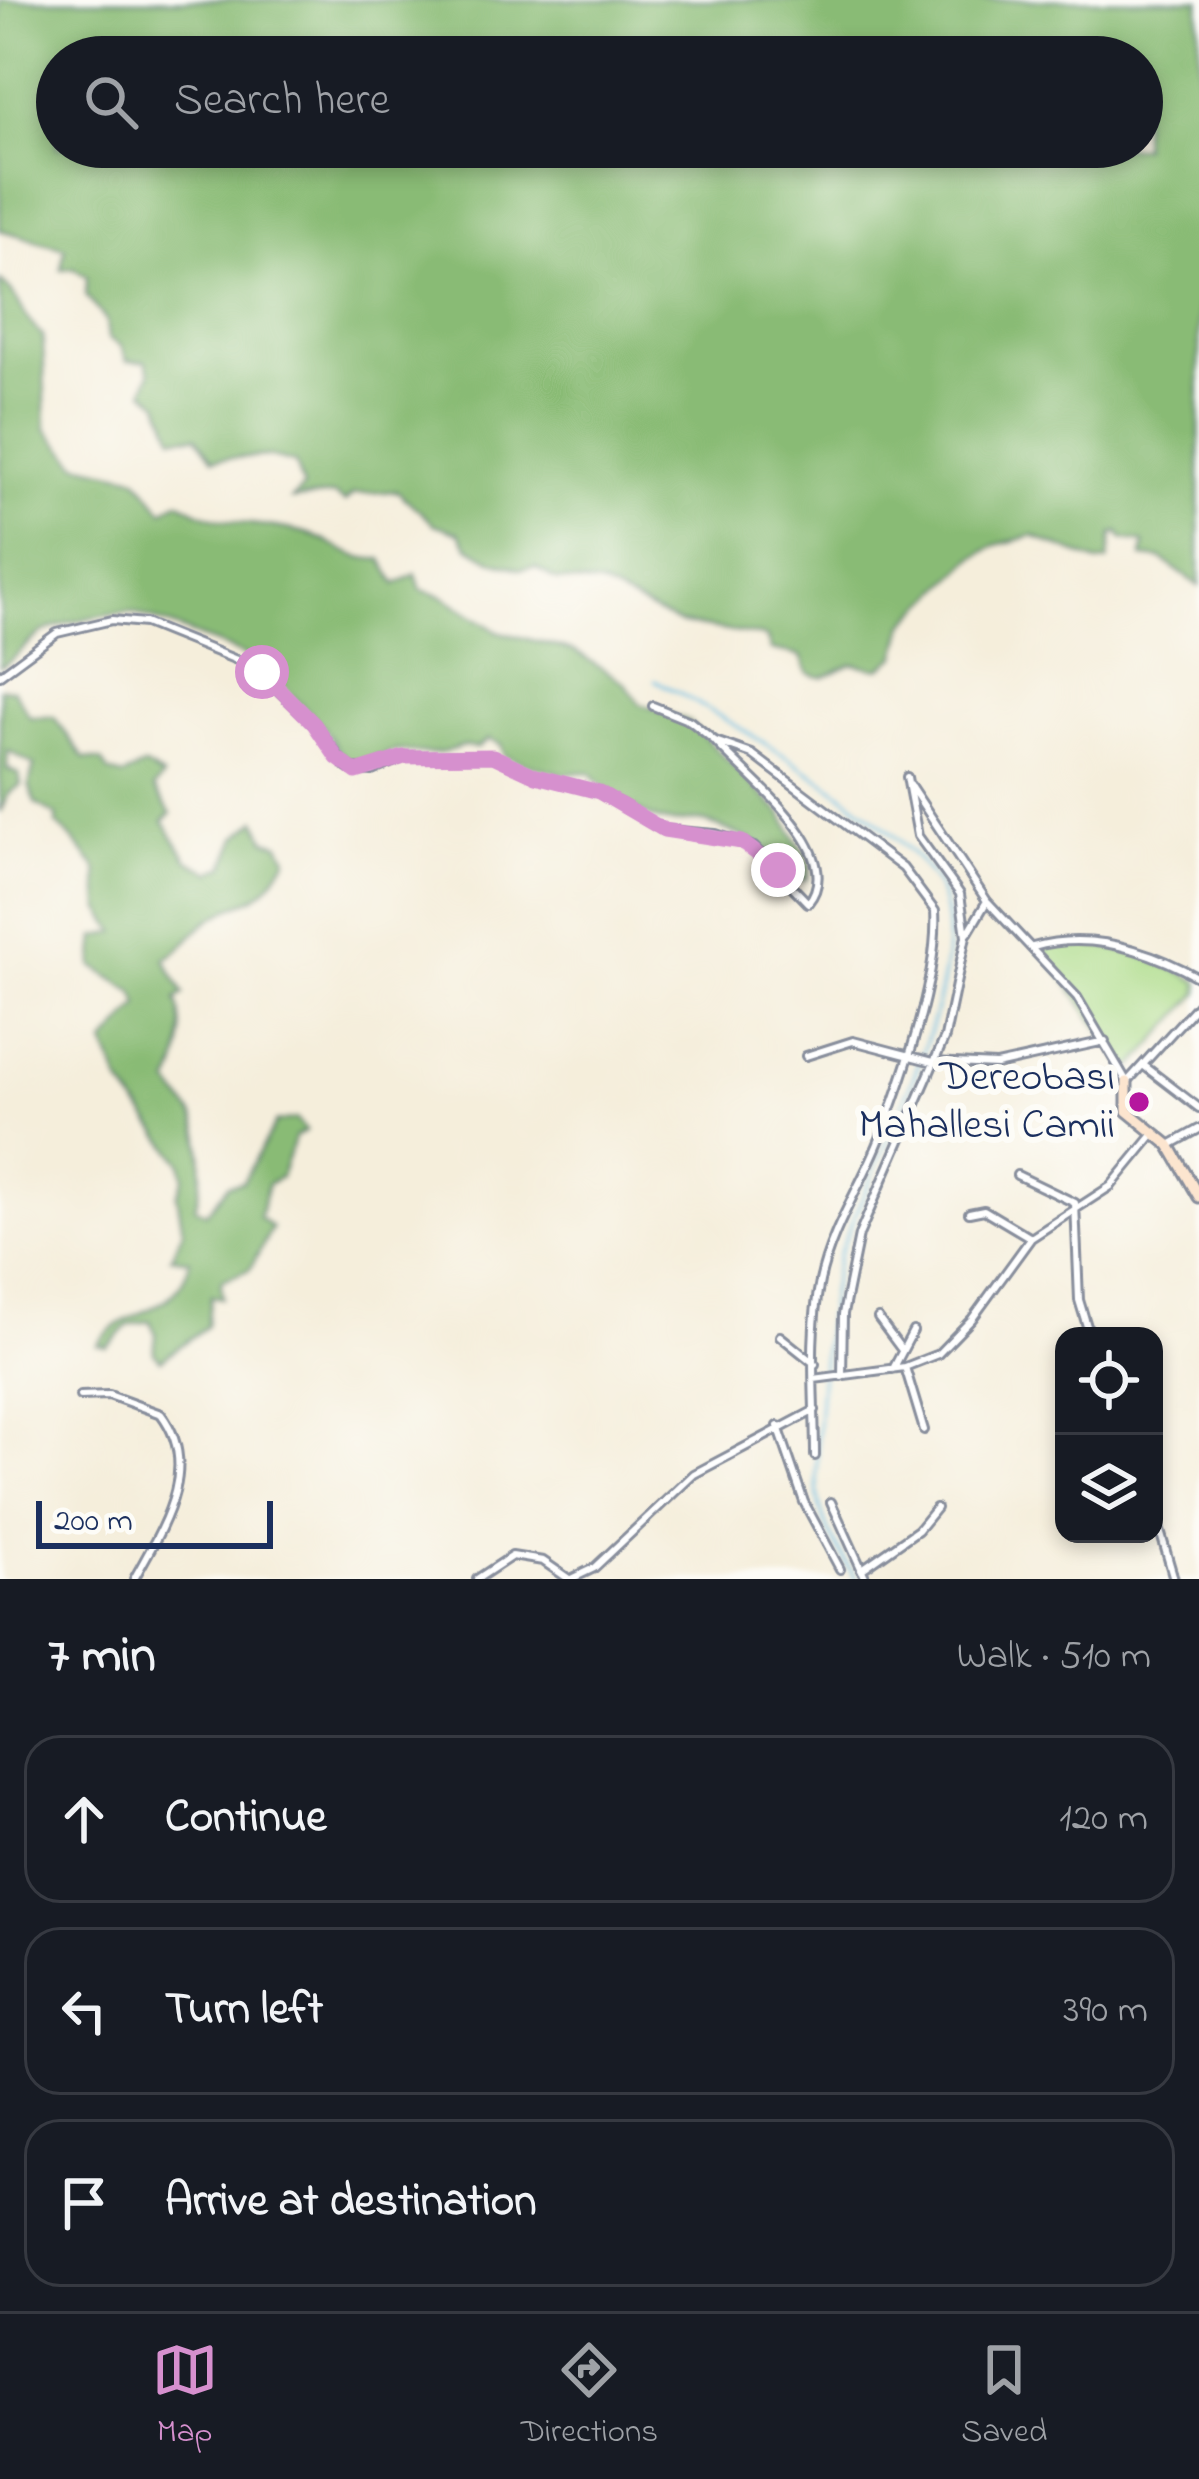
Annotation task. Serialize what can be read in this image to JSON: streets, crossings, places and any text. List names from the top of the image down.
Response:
{
  "places": ["Dereobası Mahallesi Camii"],
  "scale_bar": "200 m",
  "page": {
    "search": "Search here",
    "scale": "200 m",
    "heading": ["7 min", "Walk · 510 m"],
    "list": [
      ["Continue", "120 m"],
      ["Turn left", "390 m"],
      "Arrive at destination"
    ],
    "nav": ["Map", "Directions", "Saved"]
  }
}
